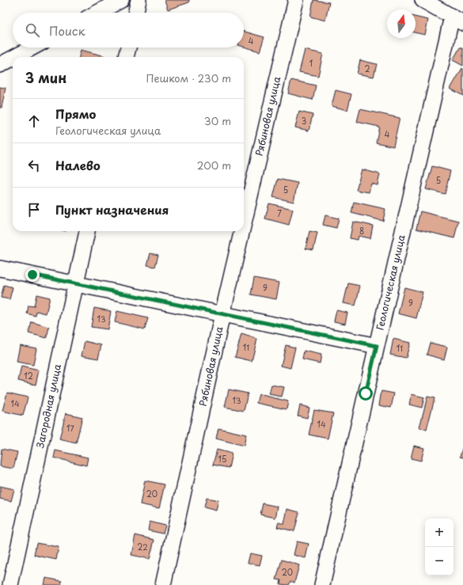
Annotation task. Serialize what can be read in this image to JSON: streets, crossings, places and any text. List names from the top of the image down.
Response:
{
  "streets": {
    "street": ["Рябиновая улица", "Геологическая улица", "Загородная улица"]
  },
  "house_numbers": [
    "4",
    "1",
    "2",
    "3",
    "4",
    "5",
    "5",
    "7",
    "8",
    "9",
    "9",
    "13",
    "11",
    "11",
    "12",
    "13",
    "14",
    "14",
    "17",
    "15",
    "20",
    "22",
    "20"
  ],
  "north": "top",
  "page": {
    "search": "Поиск",
    "heading": ["3 мин", "Пешком · 230 m"],
    "list": [
      ["Прямо", "Геологическая улица", "30 m"],
      ["Налево", "200 m"],
      "Пункт назначения"
    ],
    "map_buttons": ["+", "−"]
  }
}
